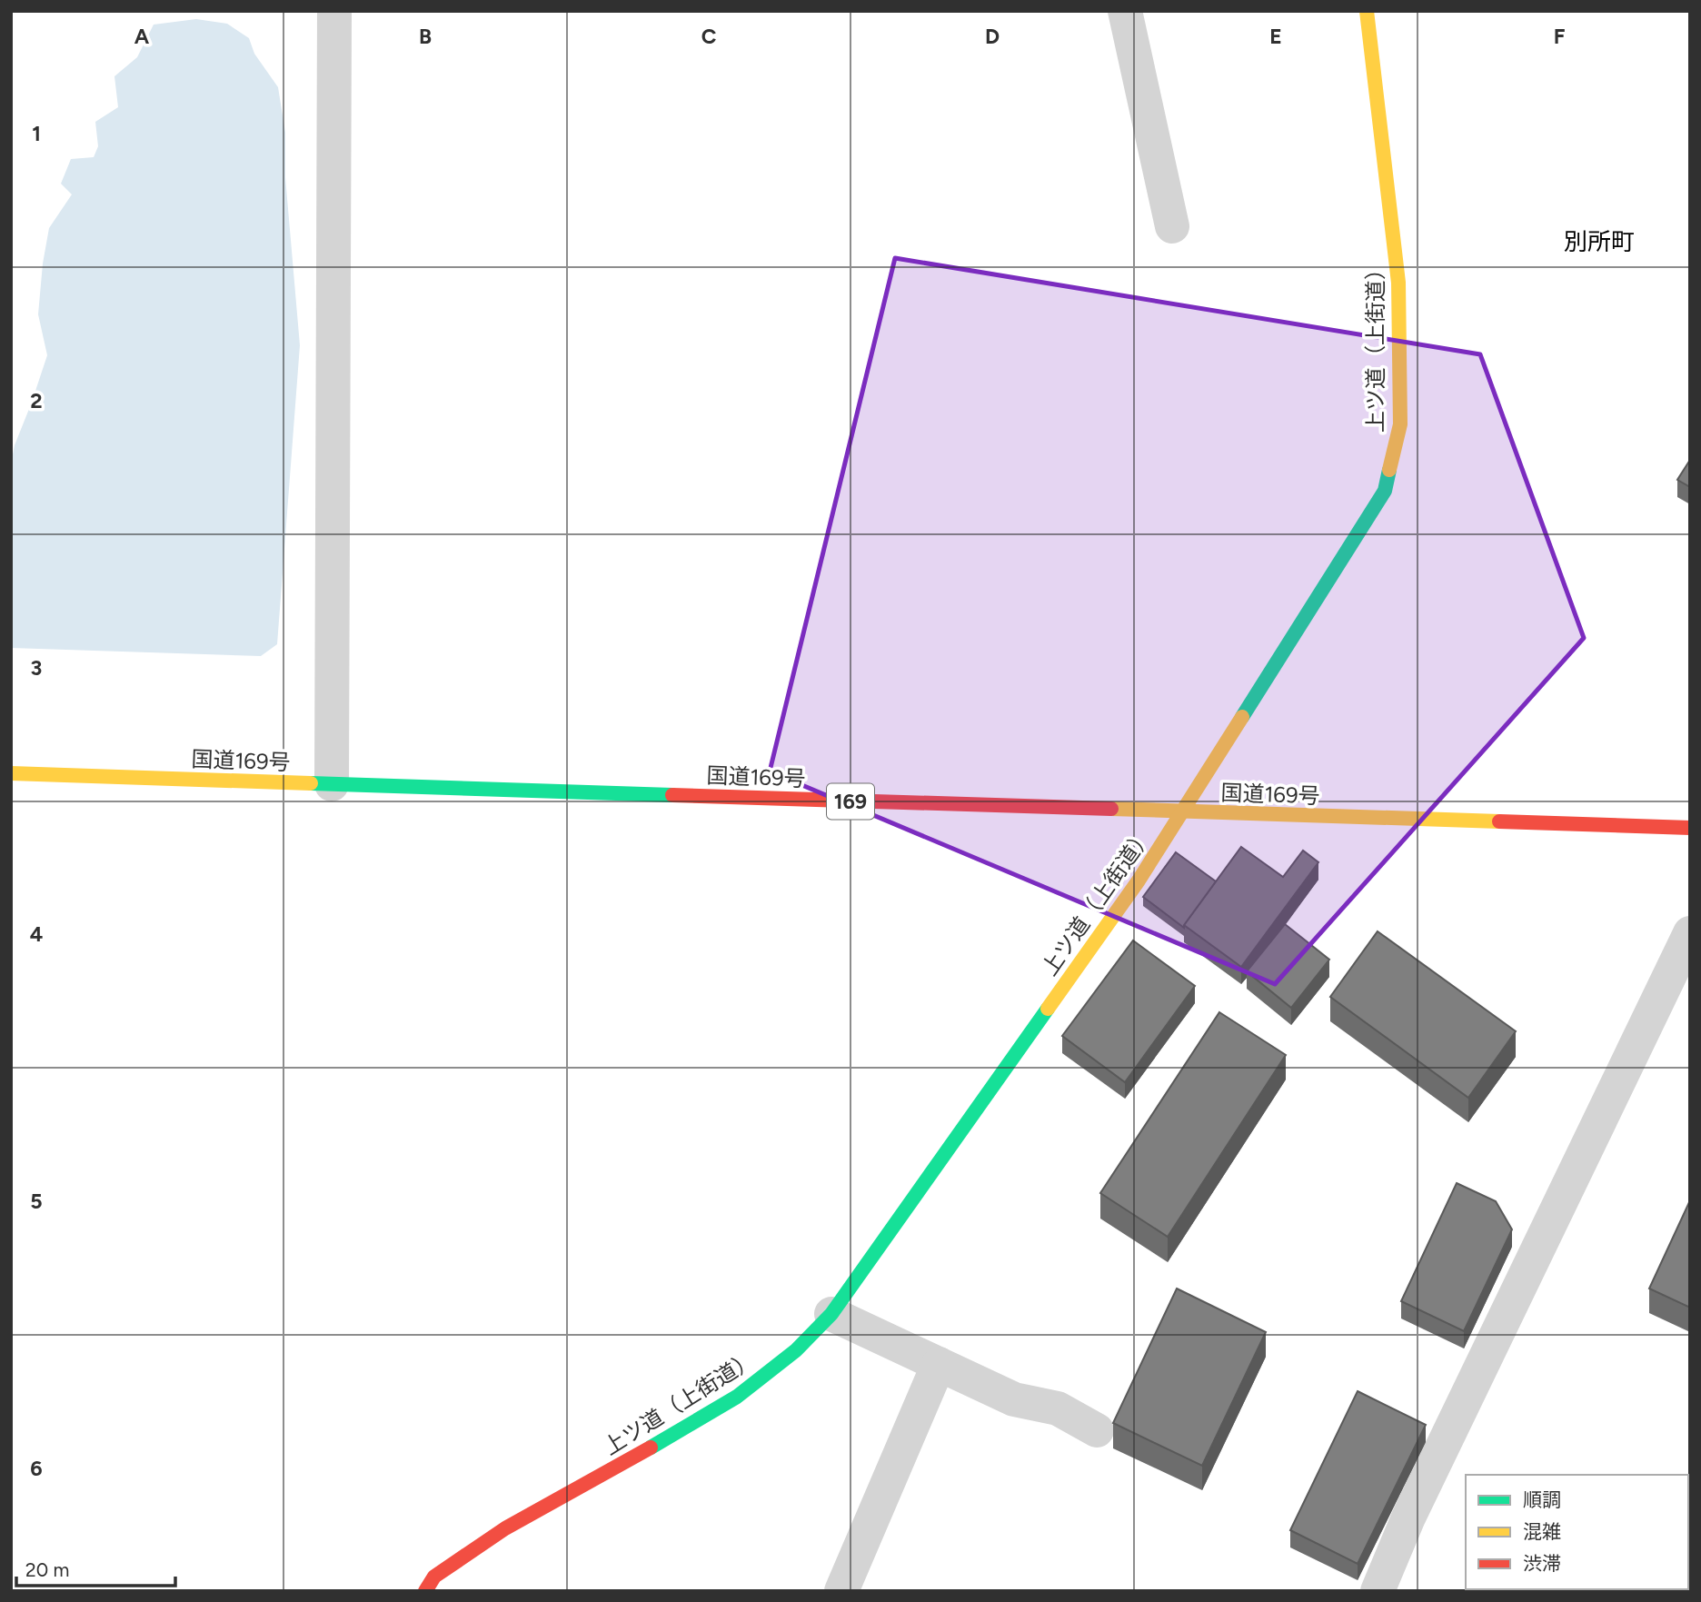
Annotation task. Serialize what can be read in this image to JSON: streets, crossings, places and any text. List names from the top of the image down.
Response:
{
  "streets": {
    "main road": ["上ツ道（上街道）", "国道169号", "169"]
  },
  "crossings": [
    ["上ツ道（上街道）", "国道169号"]
  ],
  "districts": ["別所町"],
  "legend": ["順調", "混雑", "渋滞"],
  "scale_bar": "20 m",
  "grid": {
    "columns": [
      "A",
      "B",
      "C",
      "D",
      "E",
      "F"
    ],
    "rows": [
      "1",
      "2",
      "3",
      "4",
      "5",
      "6"
    ]
  }
}
